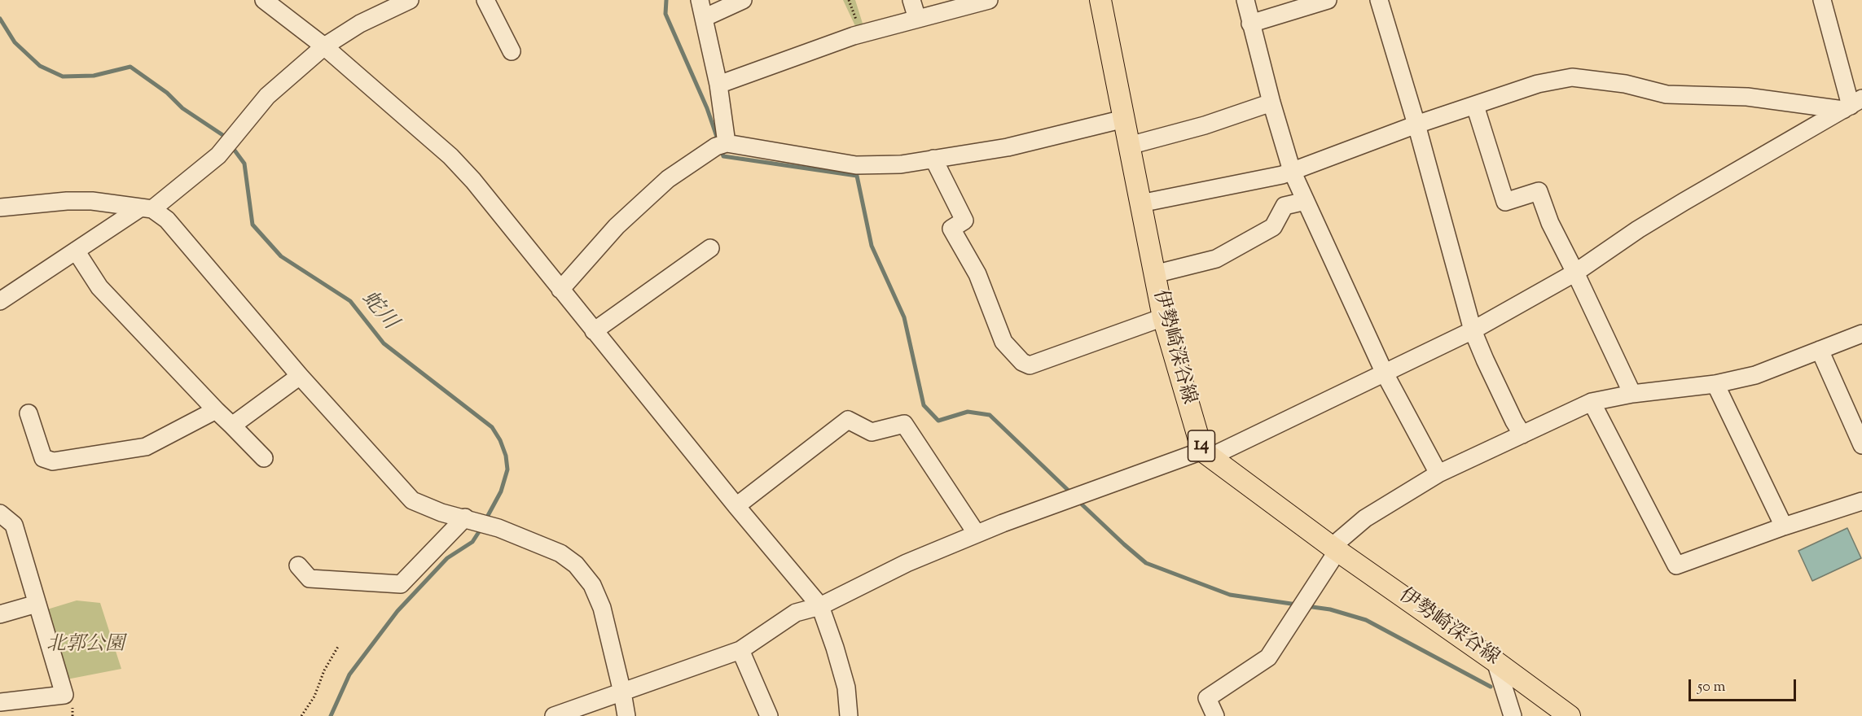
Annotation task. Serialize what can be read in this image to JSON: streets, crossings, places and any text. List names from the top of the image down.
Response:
{
  "streets": {
    "main road": ["伊勢崎深谷線", "14"]
  },
  "water": ["蛇川"],
  "parks": ["北郭公園"],
  "scale_bar": "50 m"
}
